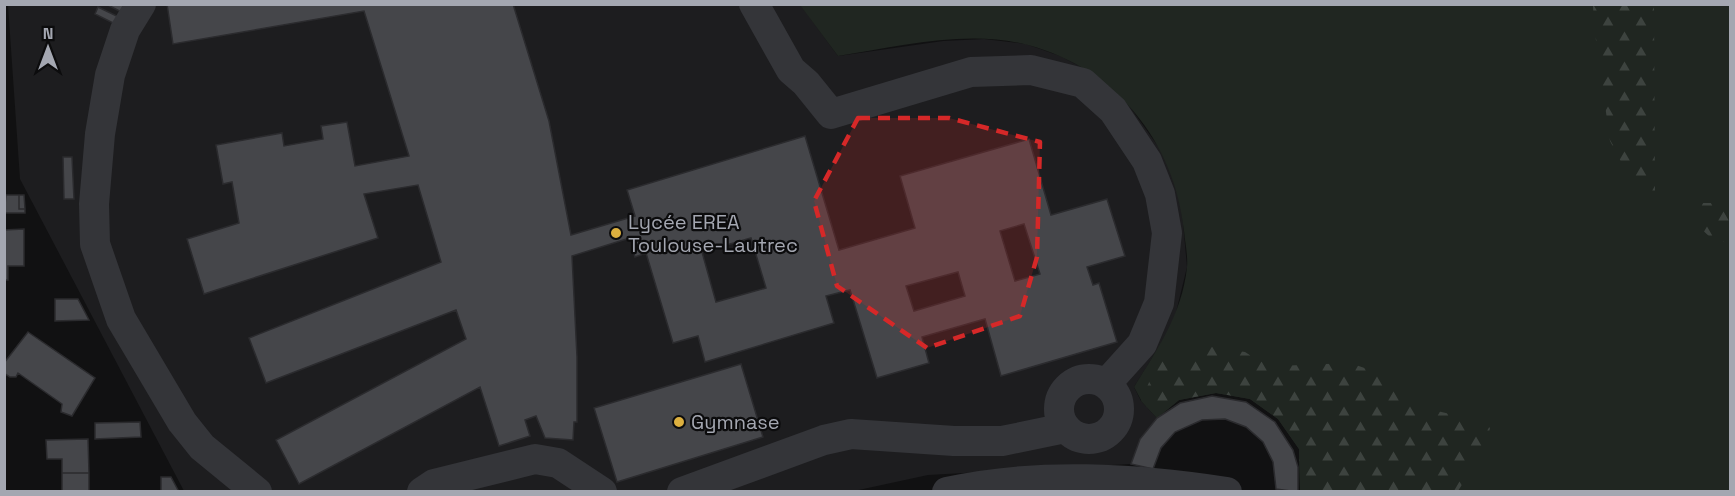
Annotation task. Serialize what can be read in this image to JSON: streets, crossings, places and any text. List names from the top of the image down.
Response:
{
  "places": ["Lycée EREA Toulouse-Lautrec", "Gymnase"],
  "north": "top"
}
